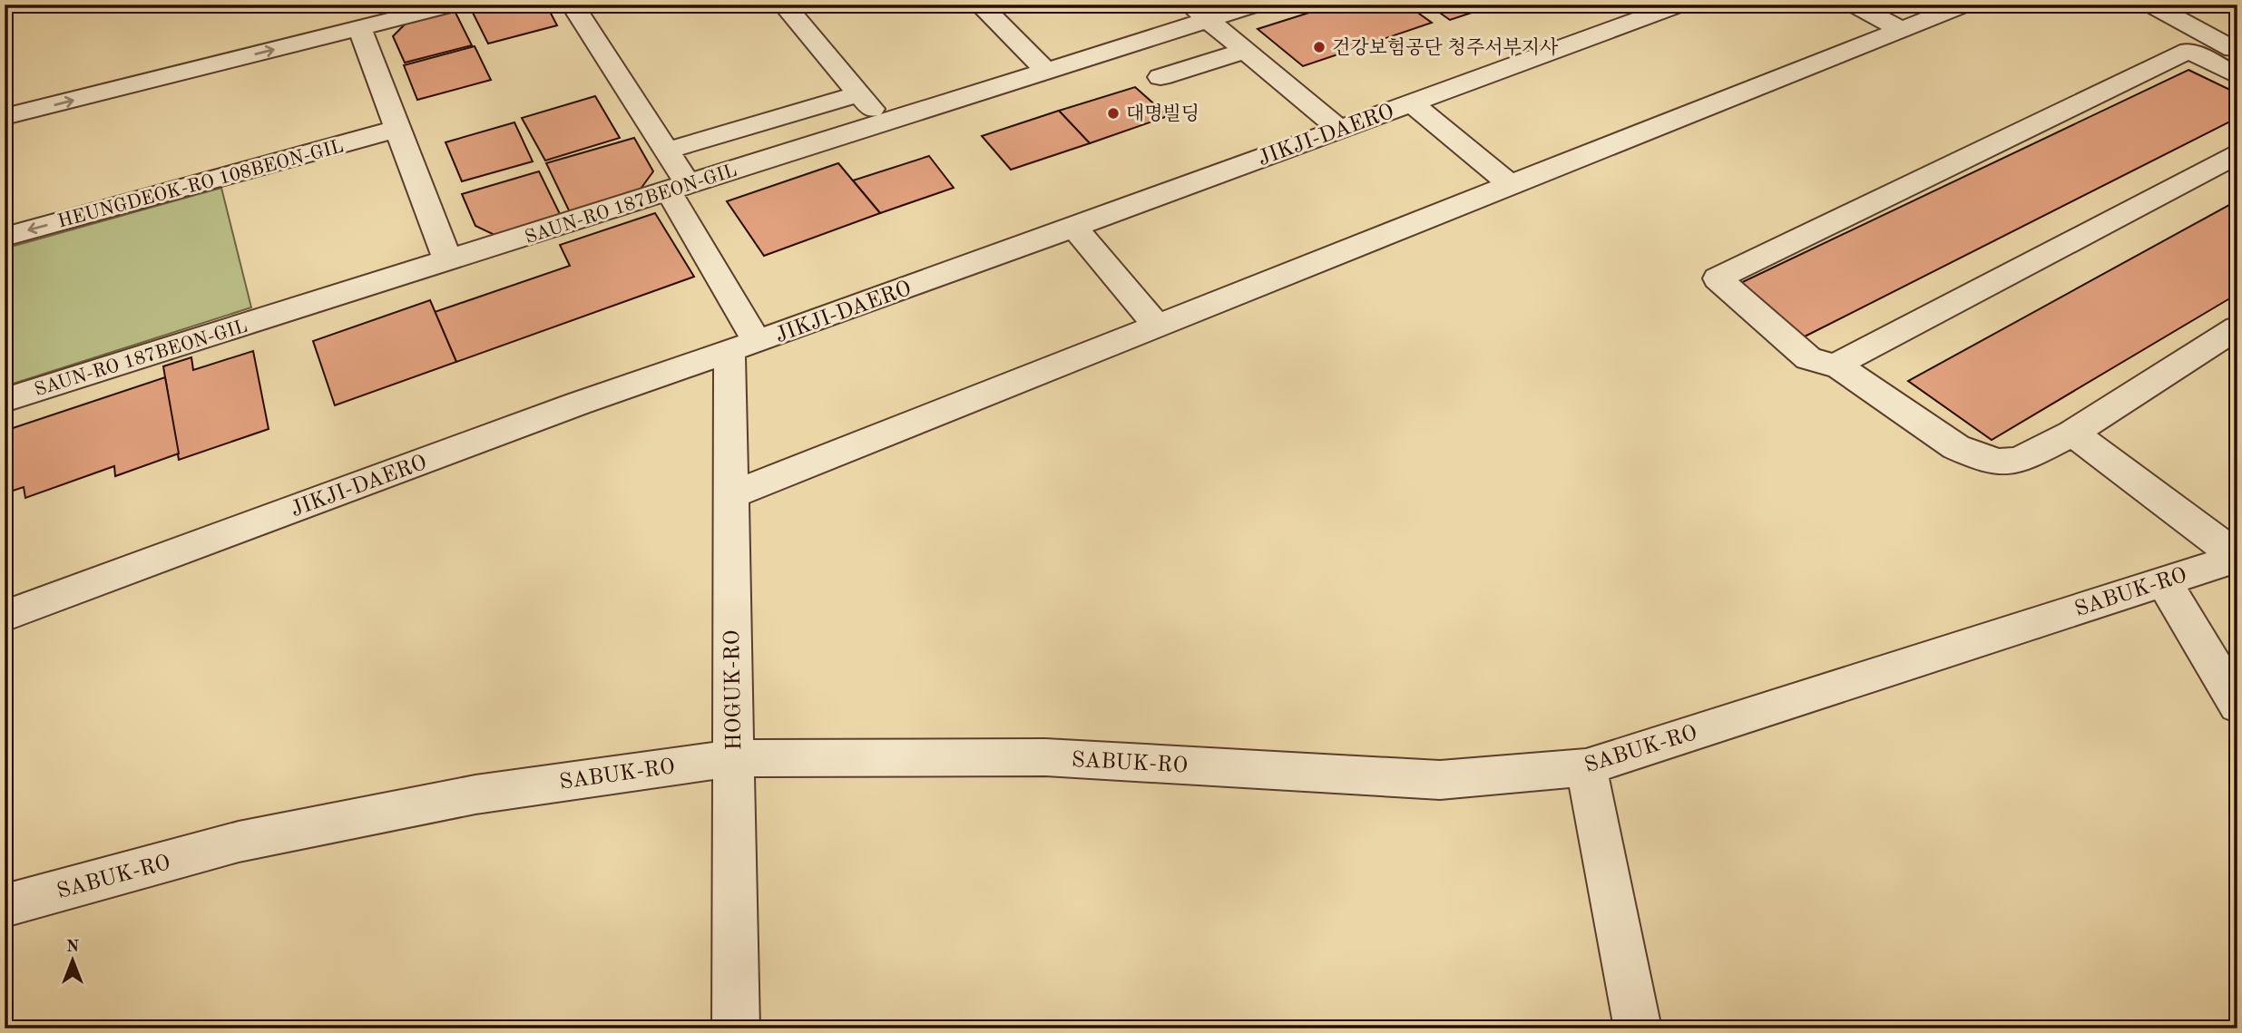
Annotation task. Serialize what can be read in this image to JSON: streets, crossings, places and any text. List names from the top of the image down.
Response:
{
  "streets": {
    "street": [
      "JIKJI-DAERO",
      "HEUNGDEOK-RO 108BEON-GIL",
      "SAUN-RO 187BEON-GIL",
      "SABUK-RO",
      "HOGUK-RO"
    ]
  },
  "crossings": [
    ["JIKJI-DAERO", "HOGUK-RO"],
    ["SABUK-RO", "HOGUK-RO"]
  ],
  "places": ["건강보험공단 청주서부지사", "대명빌딩"],
  "north": "top"
}
